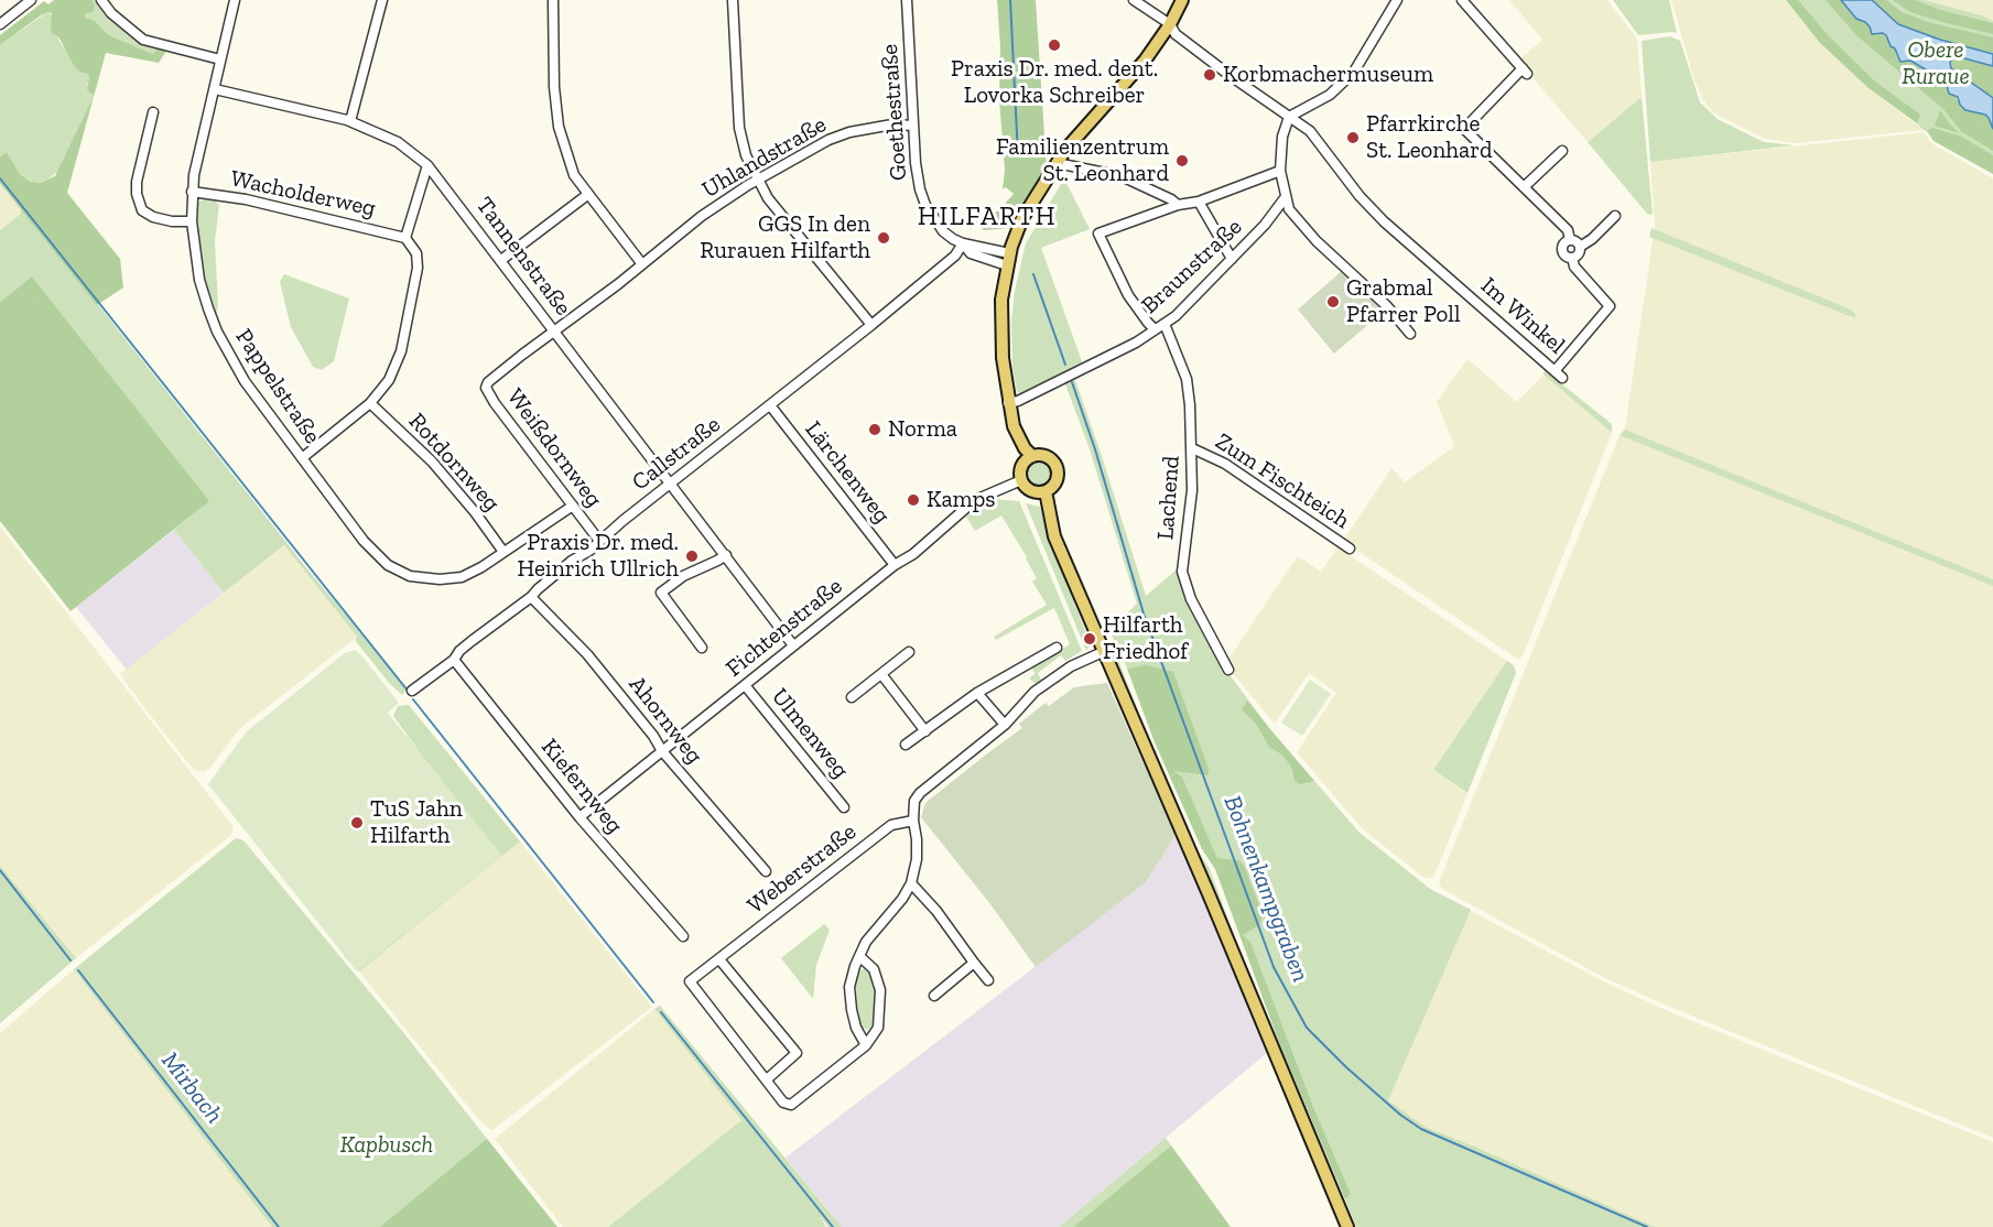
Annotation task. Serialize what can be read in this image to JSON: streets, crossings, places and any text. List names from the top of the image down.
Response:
{
  "streets": {
    "street": [
      "Goethestraße",
      "Uhlandstraße",
      "Wacholderweg",
      "Tannenstraße",
      "Braunstraße",
      "Im Winkel",
      "Pappelstraße",
      "Weißdornweg",
      "Callstraße",
      "Rotdornweg",
      "Lärchenweg",
      "Zum Fischteich",
      "Lachend",
      "Fichtenstraße",
      "Ahornweg",
      "Ulmenweg",
      "Kiefernweg",
      "Weberstraße"
    ]
  },
  "crossings": [
    ["Goethestraße", "Uhlandstraße"],
    ["Goethestraße", "Callstraße"],
    ["Uhlandstraße", "Tannenstraße"],
    ["Uhlandstraße", "Weißdornweg"],
    ["Wacholderweg", "Pappelstraße"],
    ["Tannenstraße", "Pappelstraße"],
    ["Tannenstraße", "Weißdornweg"],
    ["Tannenstraße", "Callstraße"],
    ["Tannenstraße", "Fichtenstraße"],
    ["Braunstraße", "Lachend"],
    ["Pappelstraße", "Weißdornweg"],
    ["Pappelstraße", "Rotdornweg"],
    ["Weißdornweg", "Callstraße"],
    ["Callstraße", "Lärchenweg"],
    ["Callstraße", "Ahornweg"],
    ["Callstraße", "Kiefernweg"],
    ["Lärchenweg", "Fichtenstraße"],
    ["Zum Fischteich", "Lachend"],
    ["Fichtenstraße", "Ahornweg"],
    ["Fichtenstraße", "Ulmenweg"],
    ["Fichtenstraße", "Kiefernweg"]
  ],
  "districts": ["HILFARTH"],
  "water": ["Bohnenkampgraben", "Mirbach"],
  "parks": ["Obere Ruraue", "Kapbusch"],
  "places": [
    "Praxis Dr. med. dent. Lovorka Schreiber",
    "Korbmachermuseum",
    "Pfarrkirche St. Leonhard",
    "Familienzentrum St. Leonhard",
    "GGS In den Rurauen Hilfarth",
    "Grabmal Pfarrer Poll",
    "Norma",
    "Kamps",
    "Praxis Dr. med. Heinrich Ullrich",
    "Hilfarth Friedhof",
    "TuS Jahn Hilfarth"
  ]
}
